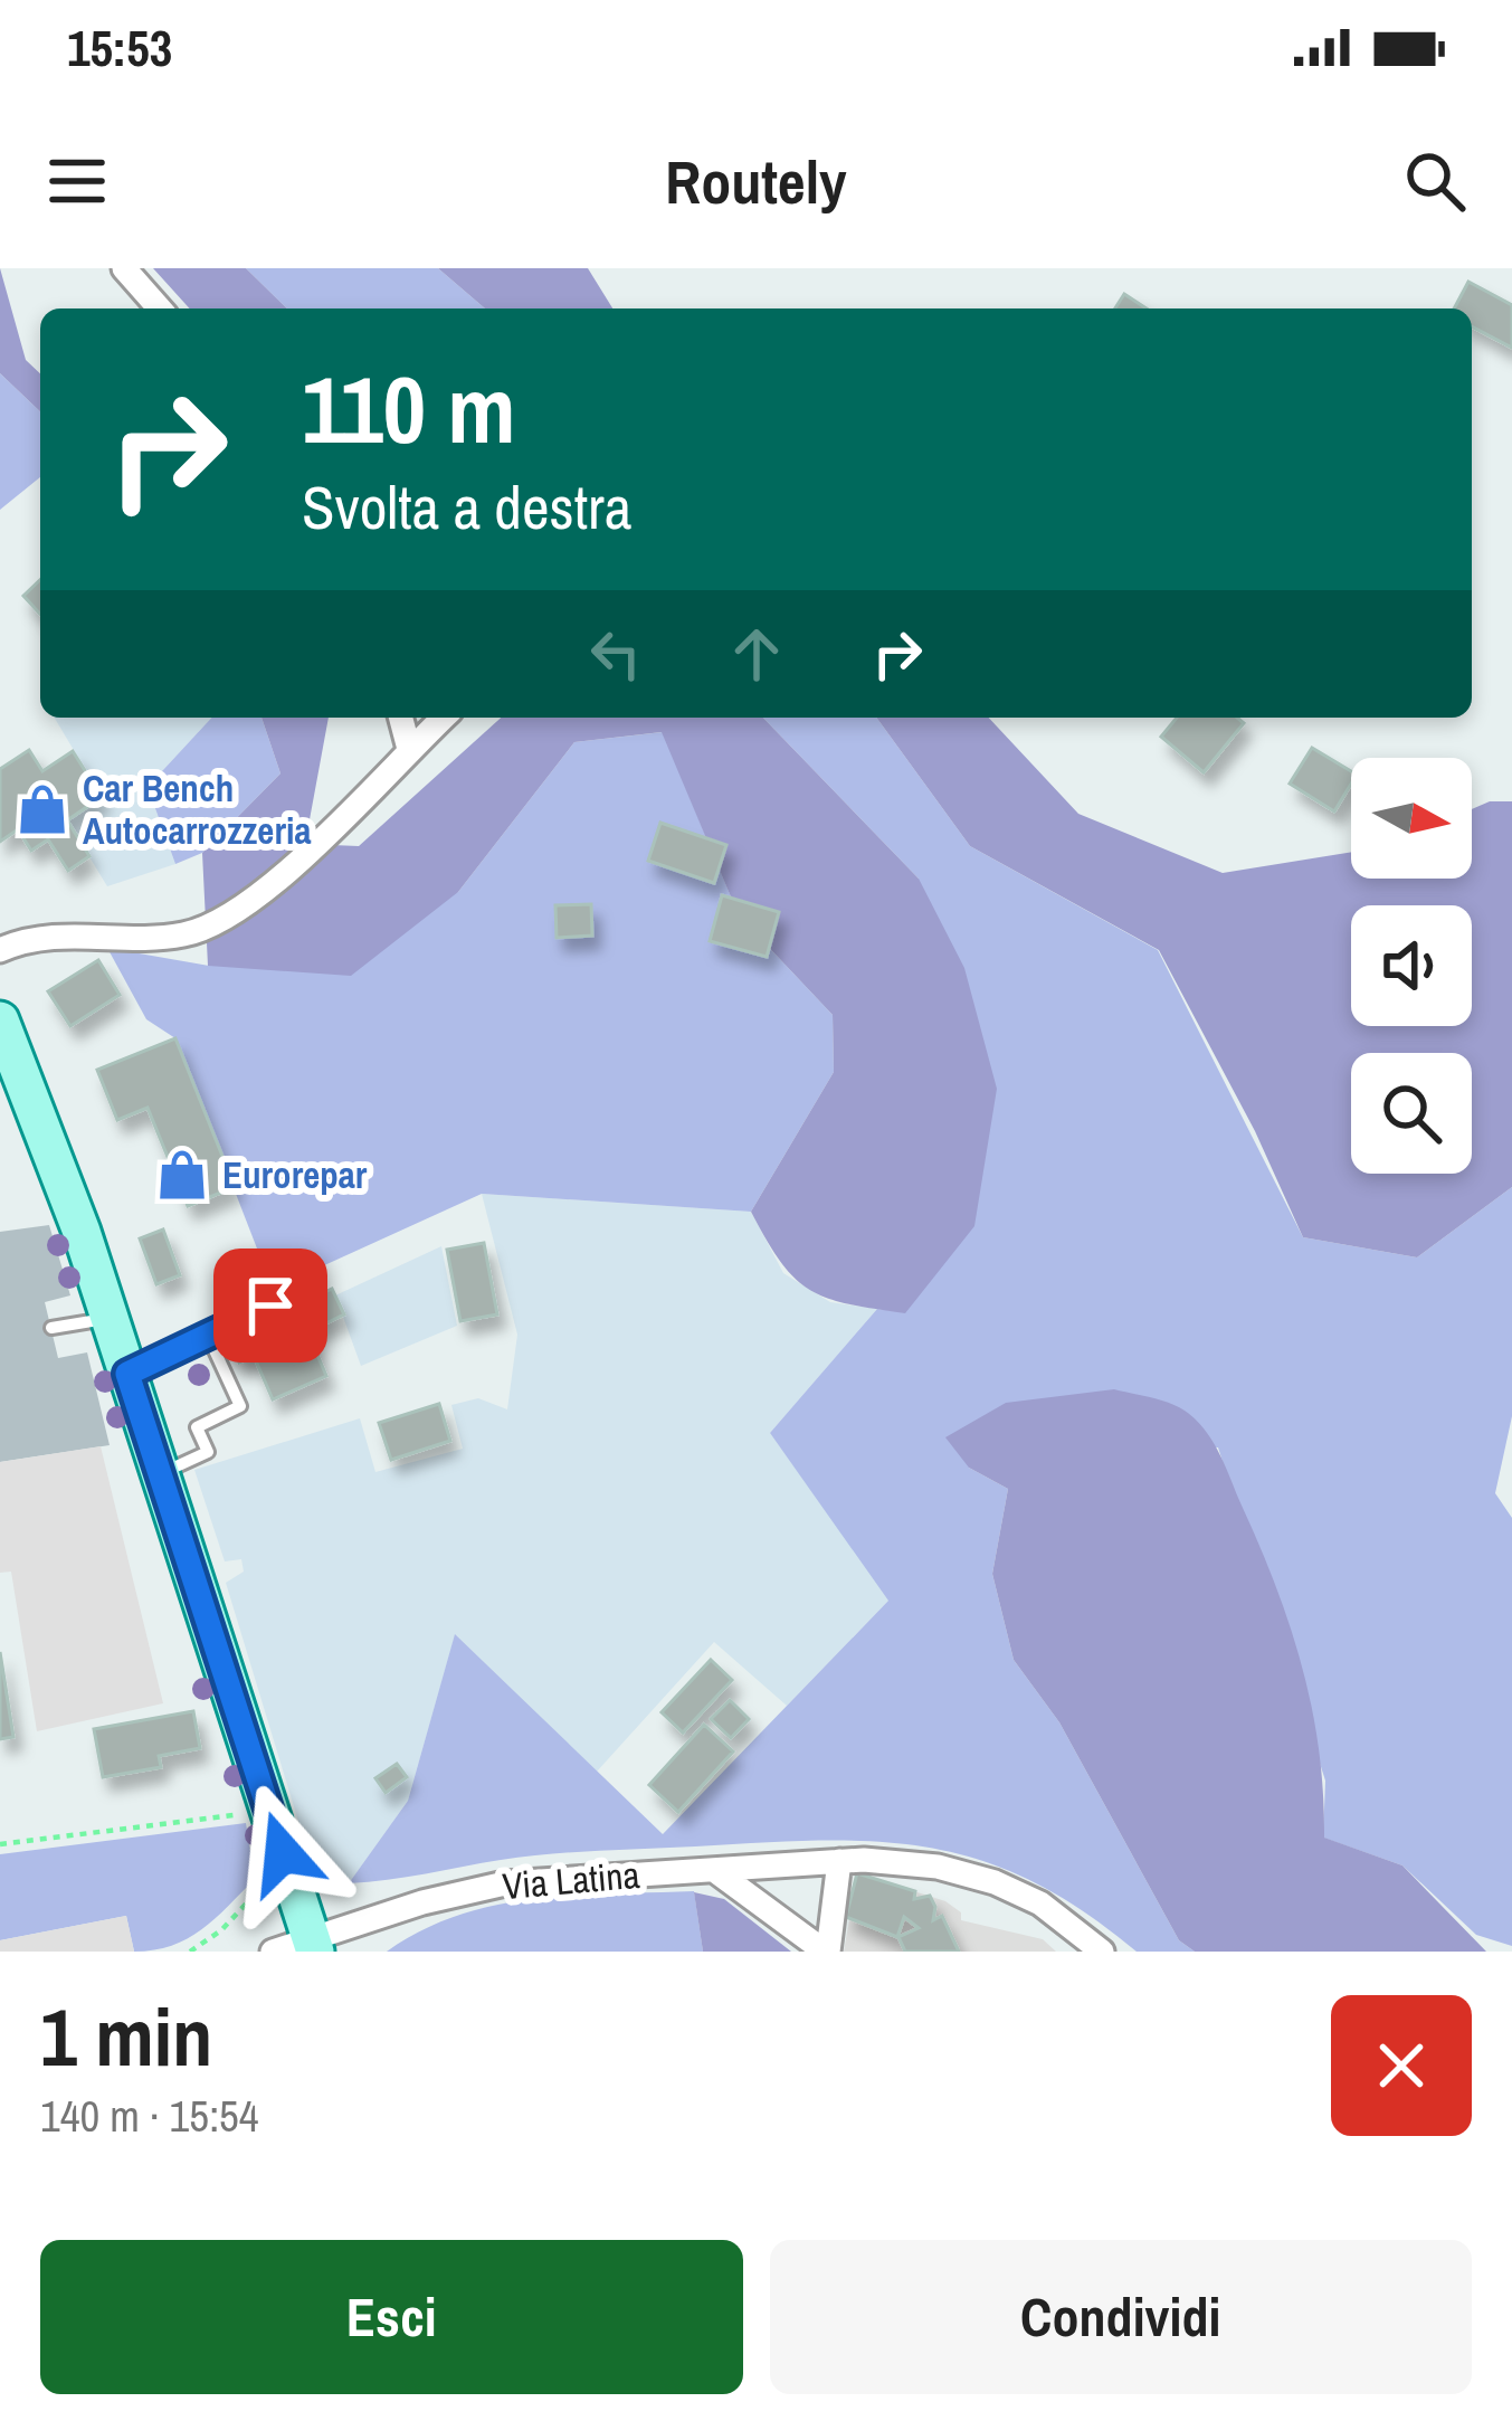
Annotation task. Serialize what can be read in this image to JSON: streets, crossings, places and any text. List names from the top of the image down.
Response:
{
  "streets": {
    "street": ["Via Latina"]
  },
  "places": {
    "shop": ["Car Bench Autocarrozzeria", "Eurorepar"]
  },
  "north": "right",
  "page": {
    "status": "15:53",
    "header": "Routely",
    "turn": ["110 m", "Svolta a destra"],
    "heading": ["1 min", "140 m · 15:54"],
    "buttons": ["Esci", "Condividi"]
  }
}
